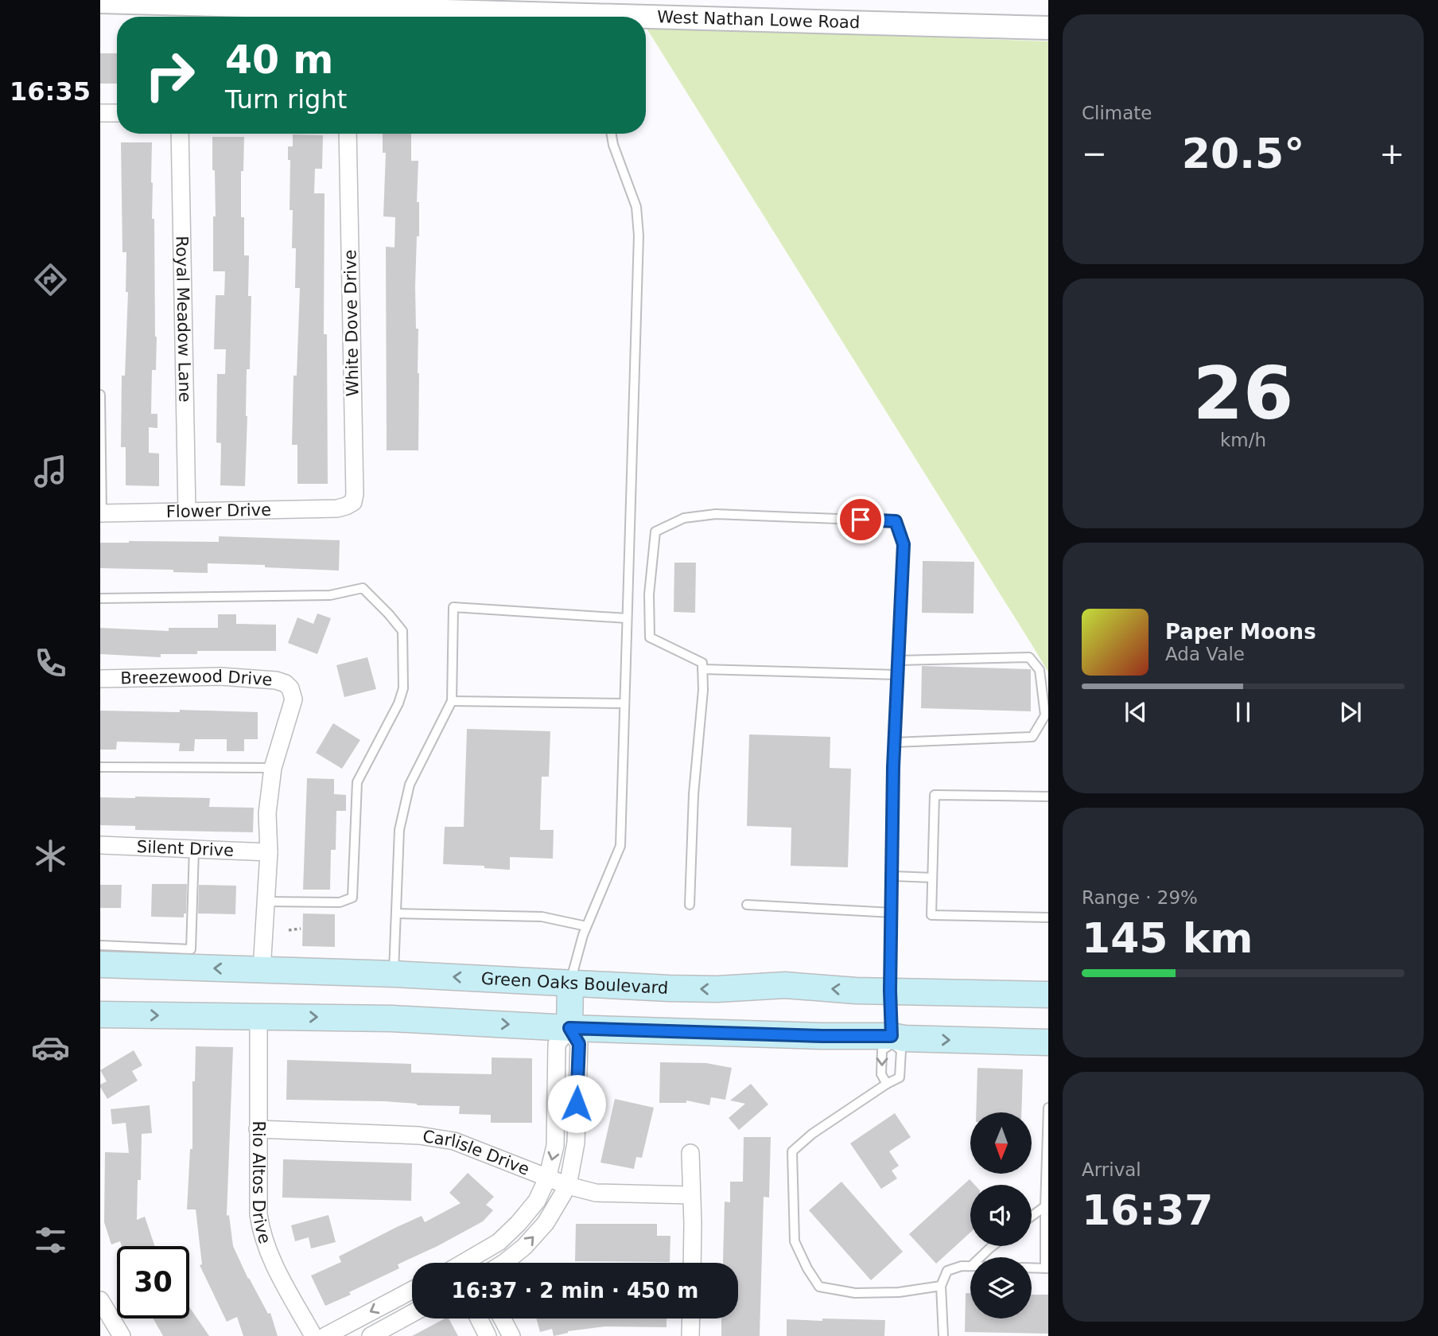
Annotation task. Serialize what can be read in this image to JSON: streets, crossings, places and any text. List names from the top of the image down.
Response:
{
  "streets": {
    "main road": ["Green Oaks Boulevard"],
    "street": [
      "West Nathan Lowe Road",
      "Royal Meadow Lane",
      "White Dove Drive",
      "Flower Drive",
      "Breezewood Drive",
      "Silent Drive",
      "Carlisle Drive",
      "Rio Altos Drive"
    ]
  },
  "crossings": [
    ["Royal Meadow Lane", "Flower Drive"],
    ["White Dove Drive", "Flower Drive"],
    ["Carlisle Drive", "Rio Altos Drive"]
  ],
  "north": "bottom",
  "page": {
    "tabs": "16:35",
    "tile": [
      "Climate",
      ["26", "km/h"],
      ["Range · 29%", "145 km"],
      ["Arrival", "16:37"]
    ],
    "turn": ["40 m", "Turn right"],
    "heat": ["−", "20.5°", "+"],
    "song": ["Paper Moons", "Ada Vale"],
    "limit": "30",
    "trip": "16:37 · 2 min · 450 m"
  }
}
